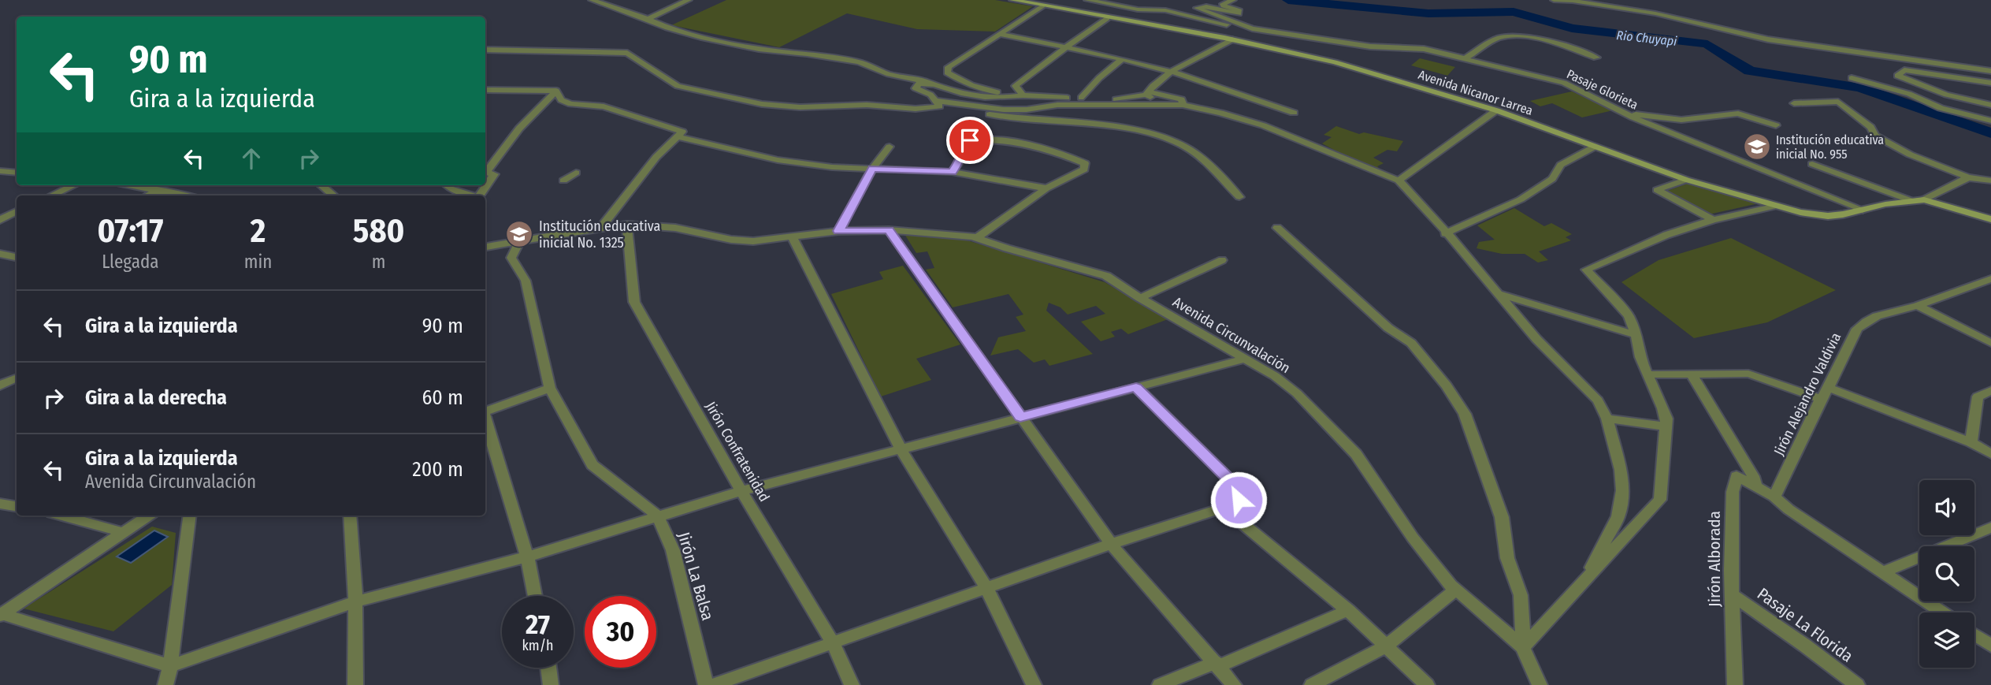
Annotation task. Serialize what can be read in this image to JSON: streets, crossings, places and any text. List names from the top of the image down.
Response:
{
  "streets": {
    "main road": ["Avenida Nicanor Larrea"],
    "street": [
      "Pasaje Glorieta",
      "Avenida Circunvalación",
      "Jirón Alejandro Valdivia",
      "Jirón Confratenidad",
      "Jirón Alborada",
      "Jirón La Balsa",
      "Pasaje La Florida"
    ]
  },
  "crossings": [
    ["Pasaje Glorieta", "Avenida Nicanor Larrea"],
    ["Avenida Circunvalación", "Jirón Confratenidad"],
    ["Avenida Circunvalación", "Jirón La Balsa"],
    ["Jirón Alejandro Valdivia", "Jirón Alborada"],
    ["Jirón Alborada", "Pasaje La Florida"]
  ],
  "water": ["Rio Chuyapi"],
  "places": {
    "school or university": ["Institución educativa inicial No. 955", "Institución educativa inicial No. 1325"]
  },
  "page": {
    "turn": ["90 m", "Gira a la izquierda"],
    "eta": [
      "07:17",
      "Llegada",
      "2",
      "min",
      "580",
      "m"
    ],
    "list": [
      {
        "name": "Gira a la izquierda",
        "value": "90 m"
      },
      {
        "name": "Gira a la derecha",
        "value": "60 m"
      },
      {
        "name": "Gira a la izquierda",
        "note": "Avenida Circunvalación",
        "value": "200 m"
      }
    ],
    "speed": "27 km/h",
    "limit": "30"
  }
}
